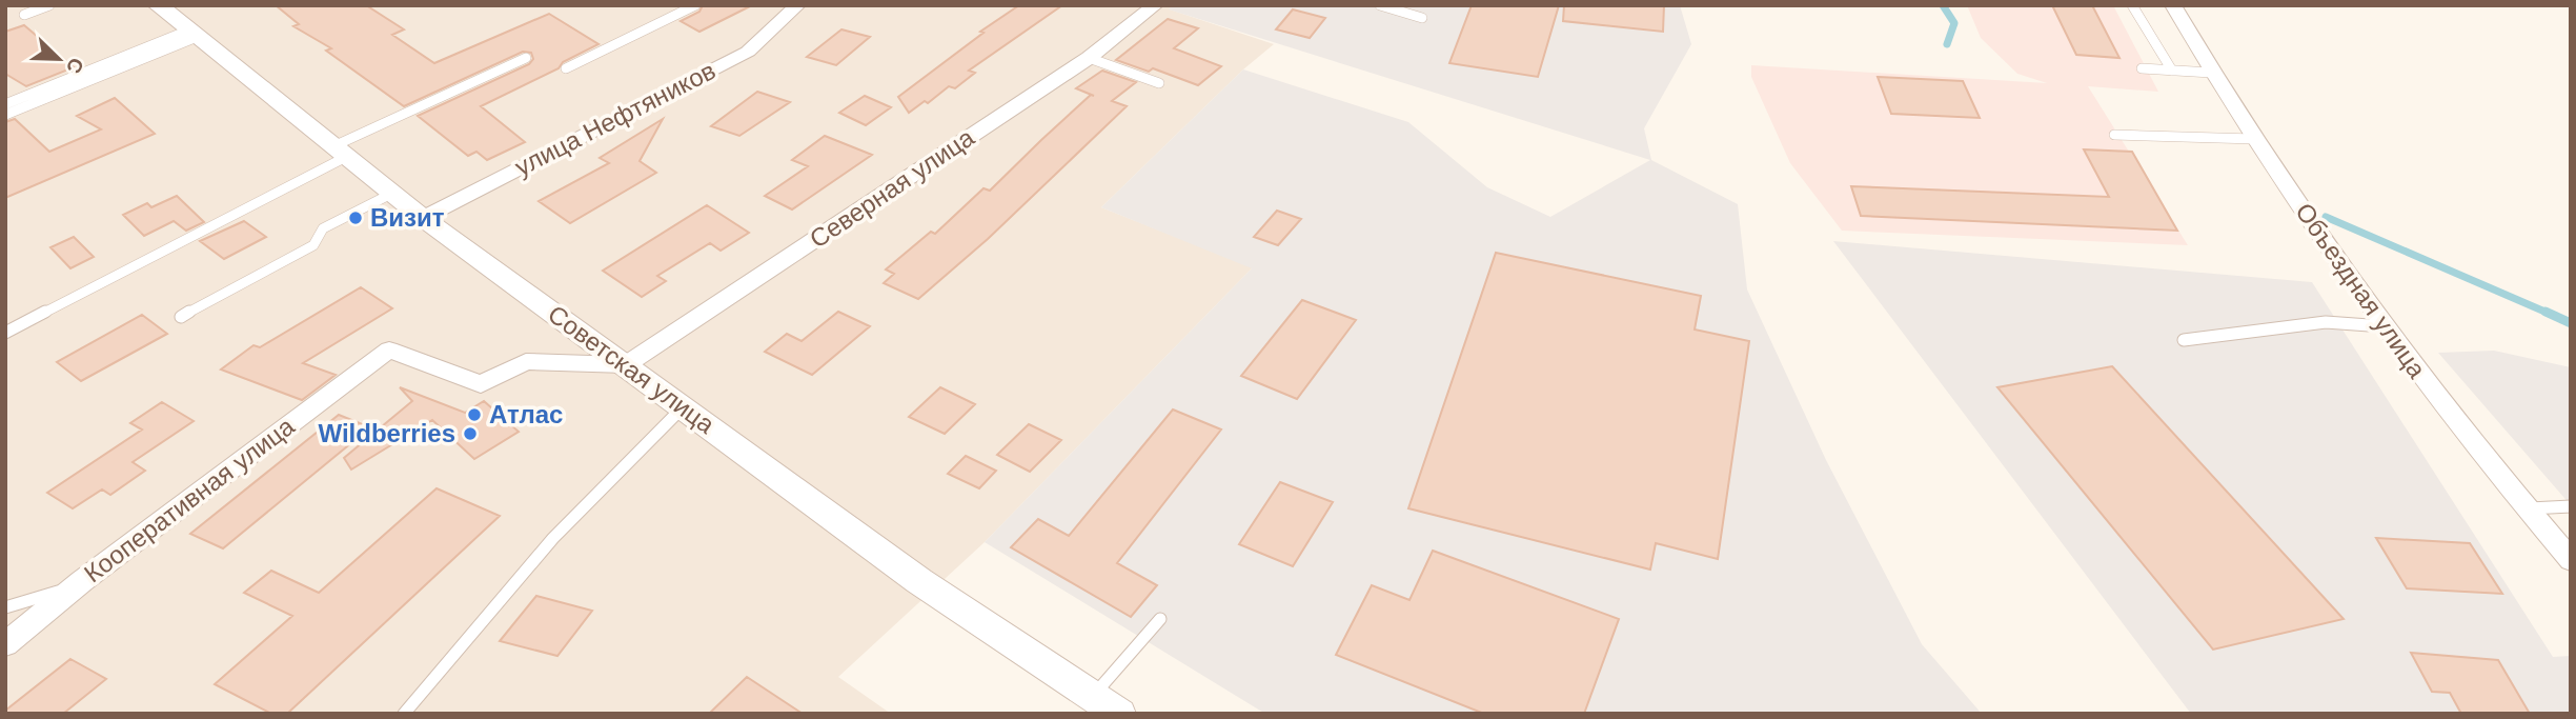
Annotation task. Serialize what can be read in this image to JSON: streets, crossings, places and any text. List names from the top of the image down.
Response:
{
  "streets": {
    "street": [
      "улица Нефтяников",
      "Северная улица",
      "Объездная улица",
      "Советская улица",
      "Кооперативная улица"
    ]
  },
  "crossings": [
    ["улица Нефтяников", "Советская улица"],
    ["Северная улица", "Советская улица"],
    ["Северная улица", "Кооперативная улица"],
    ["Советская улица", "Кооперативная улица"]
  ],
  "places": ["Визит", "Атлас", "Wildberries"],
  "north": "bottom right"
}
